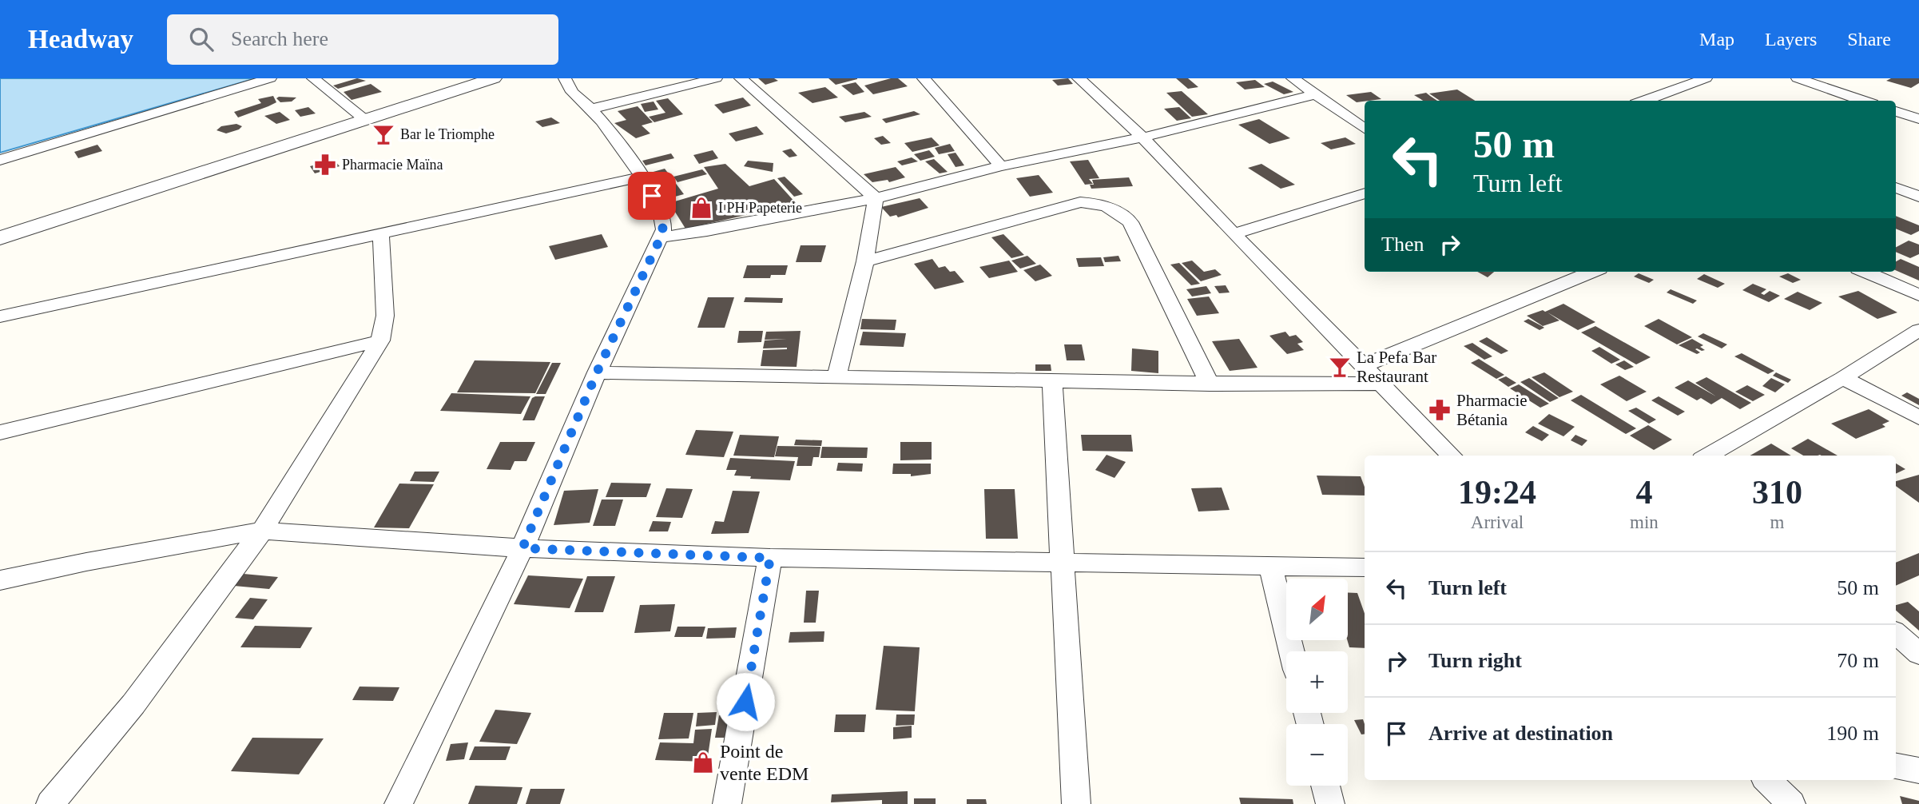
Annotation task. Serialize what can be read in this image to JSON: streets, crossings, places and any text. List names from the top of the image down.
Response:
{
  "places": {
    "bar": ["Bar le Triomphe", "La Pefa Bar Restaurant"],
    "pharmacy": ["Pharmacie Maïna", "Pharmacie Bétania"],
    "shop": ["I PH Papeterie", "Point de vente EDM"]
  },
  "north": "top right",
  "page": {
    "header": "Headway",
    "search": "Search here",
    "nav": ["Map", "Layers", "Share"],
    "turn": ["50 m", "Turn left"],
    "then": "Then",
    "eta": [
      "19:24",
      "Arrival",
      "4",
      "min",
      "310",
      "m"
    ],
    "list": [
      {
        "name": "Turn left",
        "value": "50 m"
      },
      {
        "name": "Turn right",
        "value": "70 m"
      },
      {
        "name": "Arrive at destination",
        "value": "190 m"
      }
    ],
    "map_buttons": ["+", "−"]
  }
}
